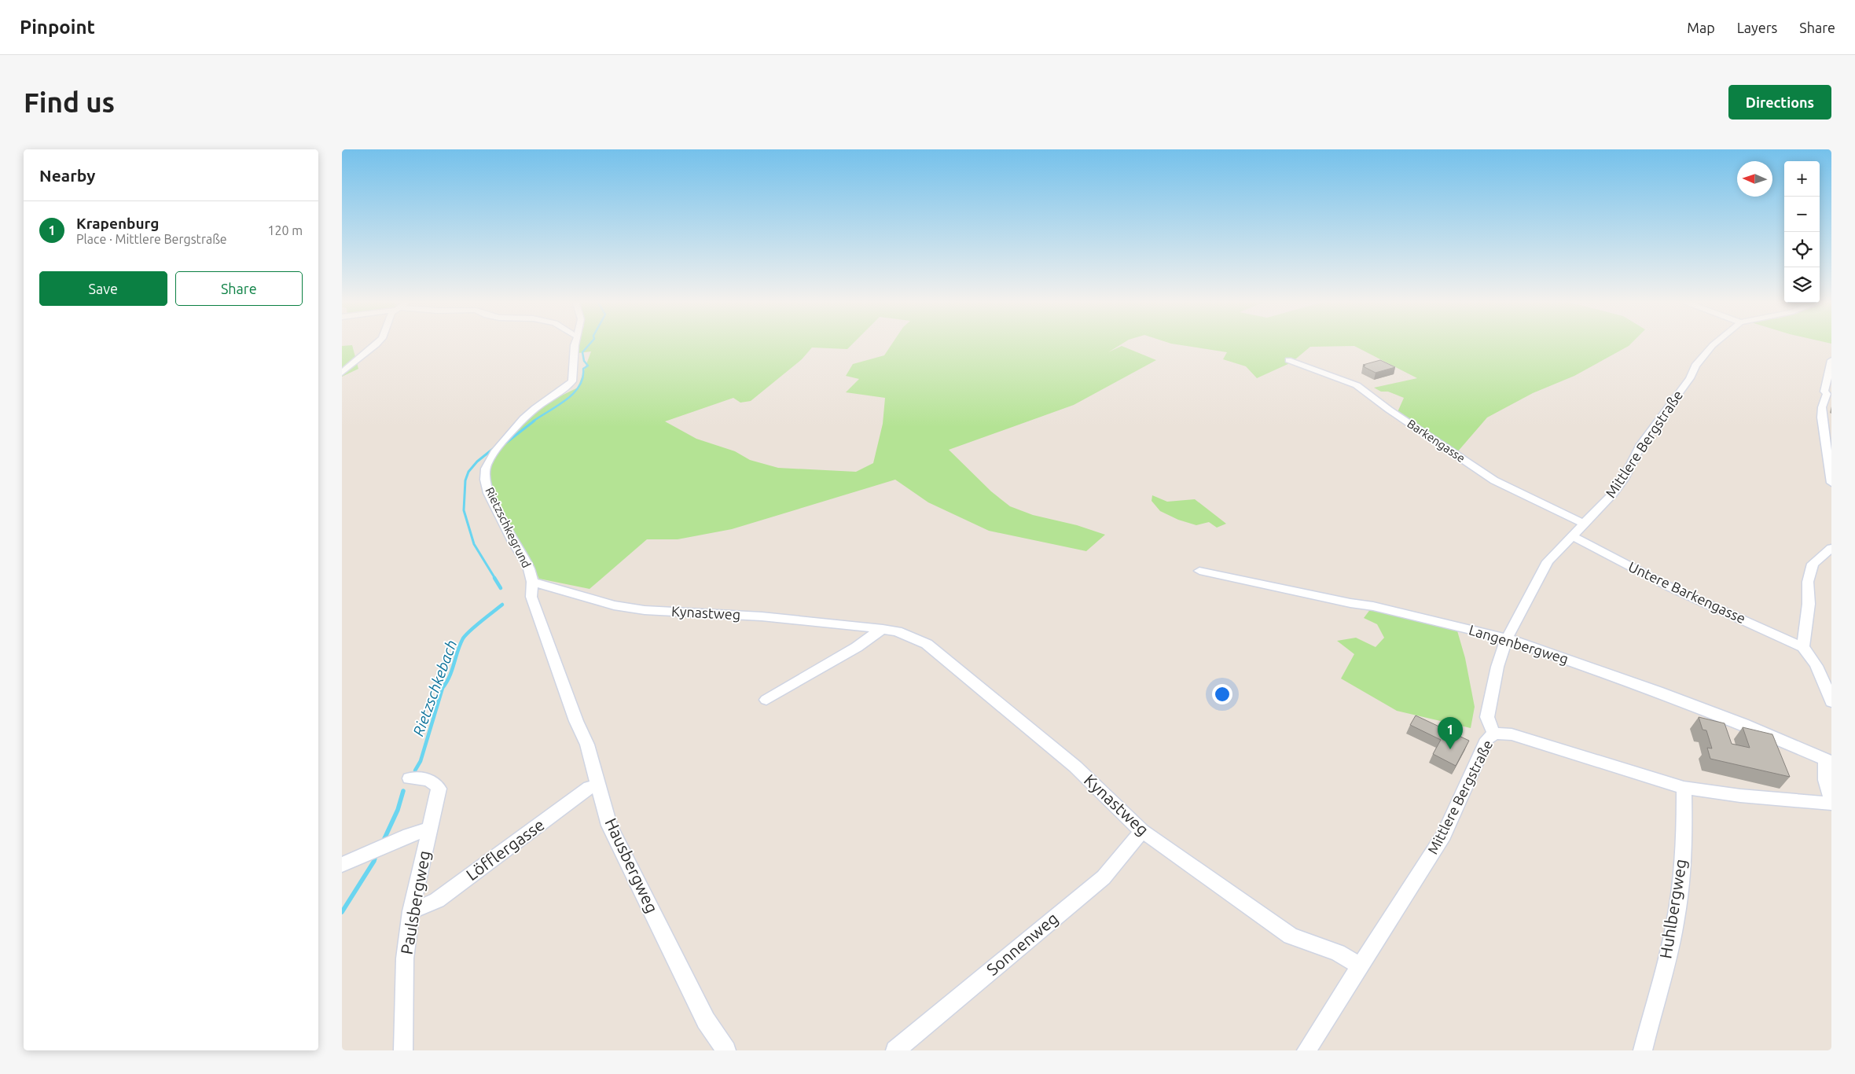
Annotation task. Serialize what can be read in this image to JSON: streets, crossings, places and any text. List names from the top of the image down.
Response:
{
  "streets": {
    "street": [
      "Barkengasse",
      "Mittlere Bergstraße",
      "Rietzschkegrund",
      "Untere Barkengasse",
      "Kynastweg",
      "Langenbergweg",
      "Löfflergasse",
      "Hausbergweg",
      "Paulsbergweg",
      "Huhlbergweg",
      "Sonnenweg"
    ]
  },
  "crossings": [
    ["Barkengasse", "Mittlere Bergstraße"],
    ["Mittlere Bergstraße", "Untere Barkengasse"],
    ["Mittlere Bergstraße", "Kynastweg"],
    ["Mittlere Bergstraße", "Langenbergweg"],
    ["Rietzschkegrund", "Kynastweg"],
    ["Rietzschkegrund", "Hausbergweg"],
    ["Kynastweg", "Hausbergweg"],
    ["Kynastweg", "Sonnenweg"],
    ["Löfflergasse", "Hausbergweg"],
    ["Löfflergasse", "Paulsbergweg"]
  ],
  "water": ["Rietzschkebach"],
  "north": "left",
  "page": {
    "header": "Pinpoint",
    "nav": ["Map", "Layers", "Share"],
    "buttons": [
      "Directions",
      ["Save", "Share"]
    ],
    "title": "Find us",
    "heading": "Nearby",
    "map_buttons": ["+", "−"],
    "list": [
      {
        "mark": "1",
        "name": "Krapenburg",
        "note": "Place · Mittlere Bergstraße",
        "value": "120 m"
      }
    ],
    "pins": "1"
  }
}
